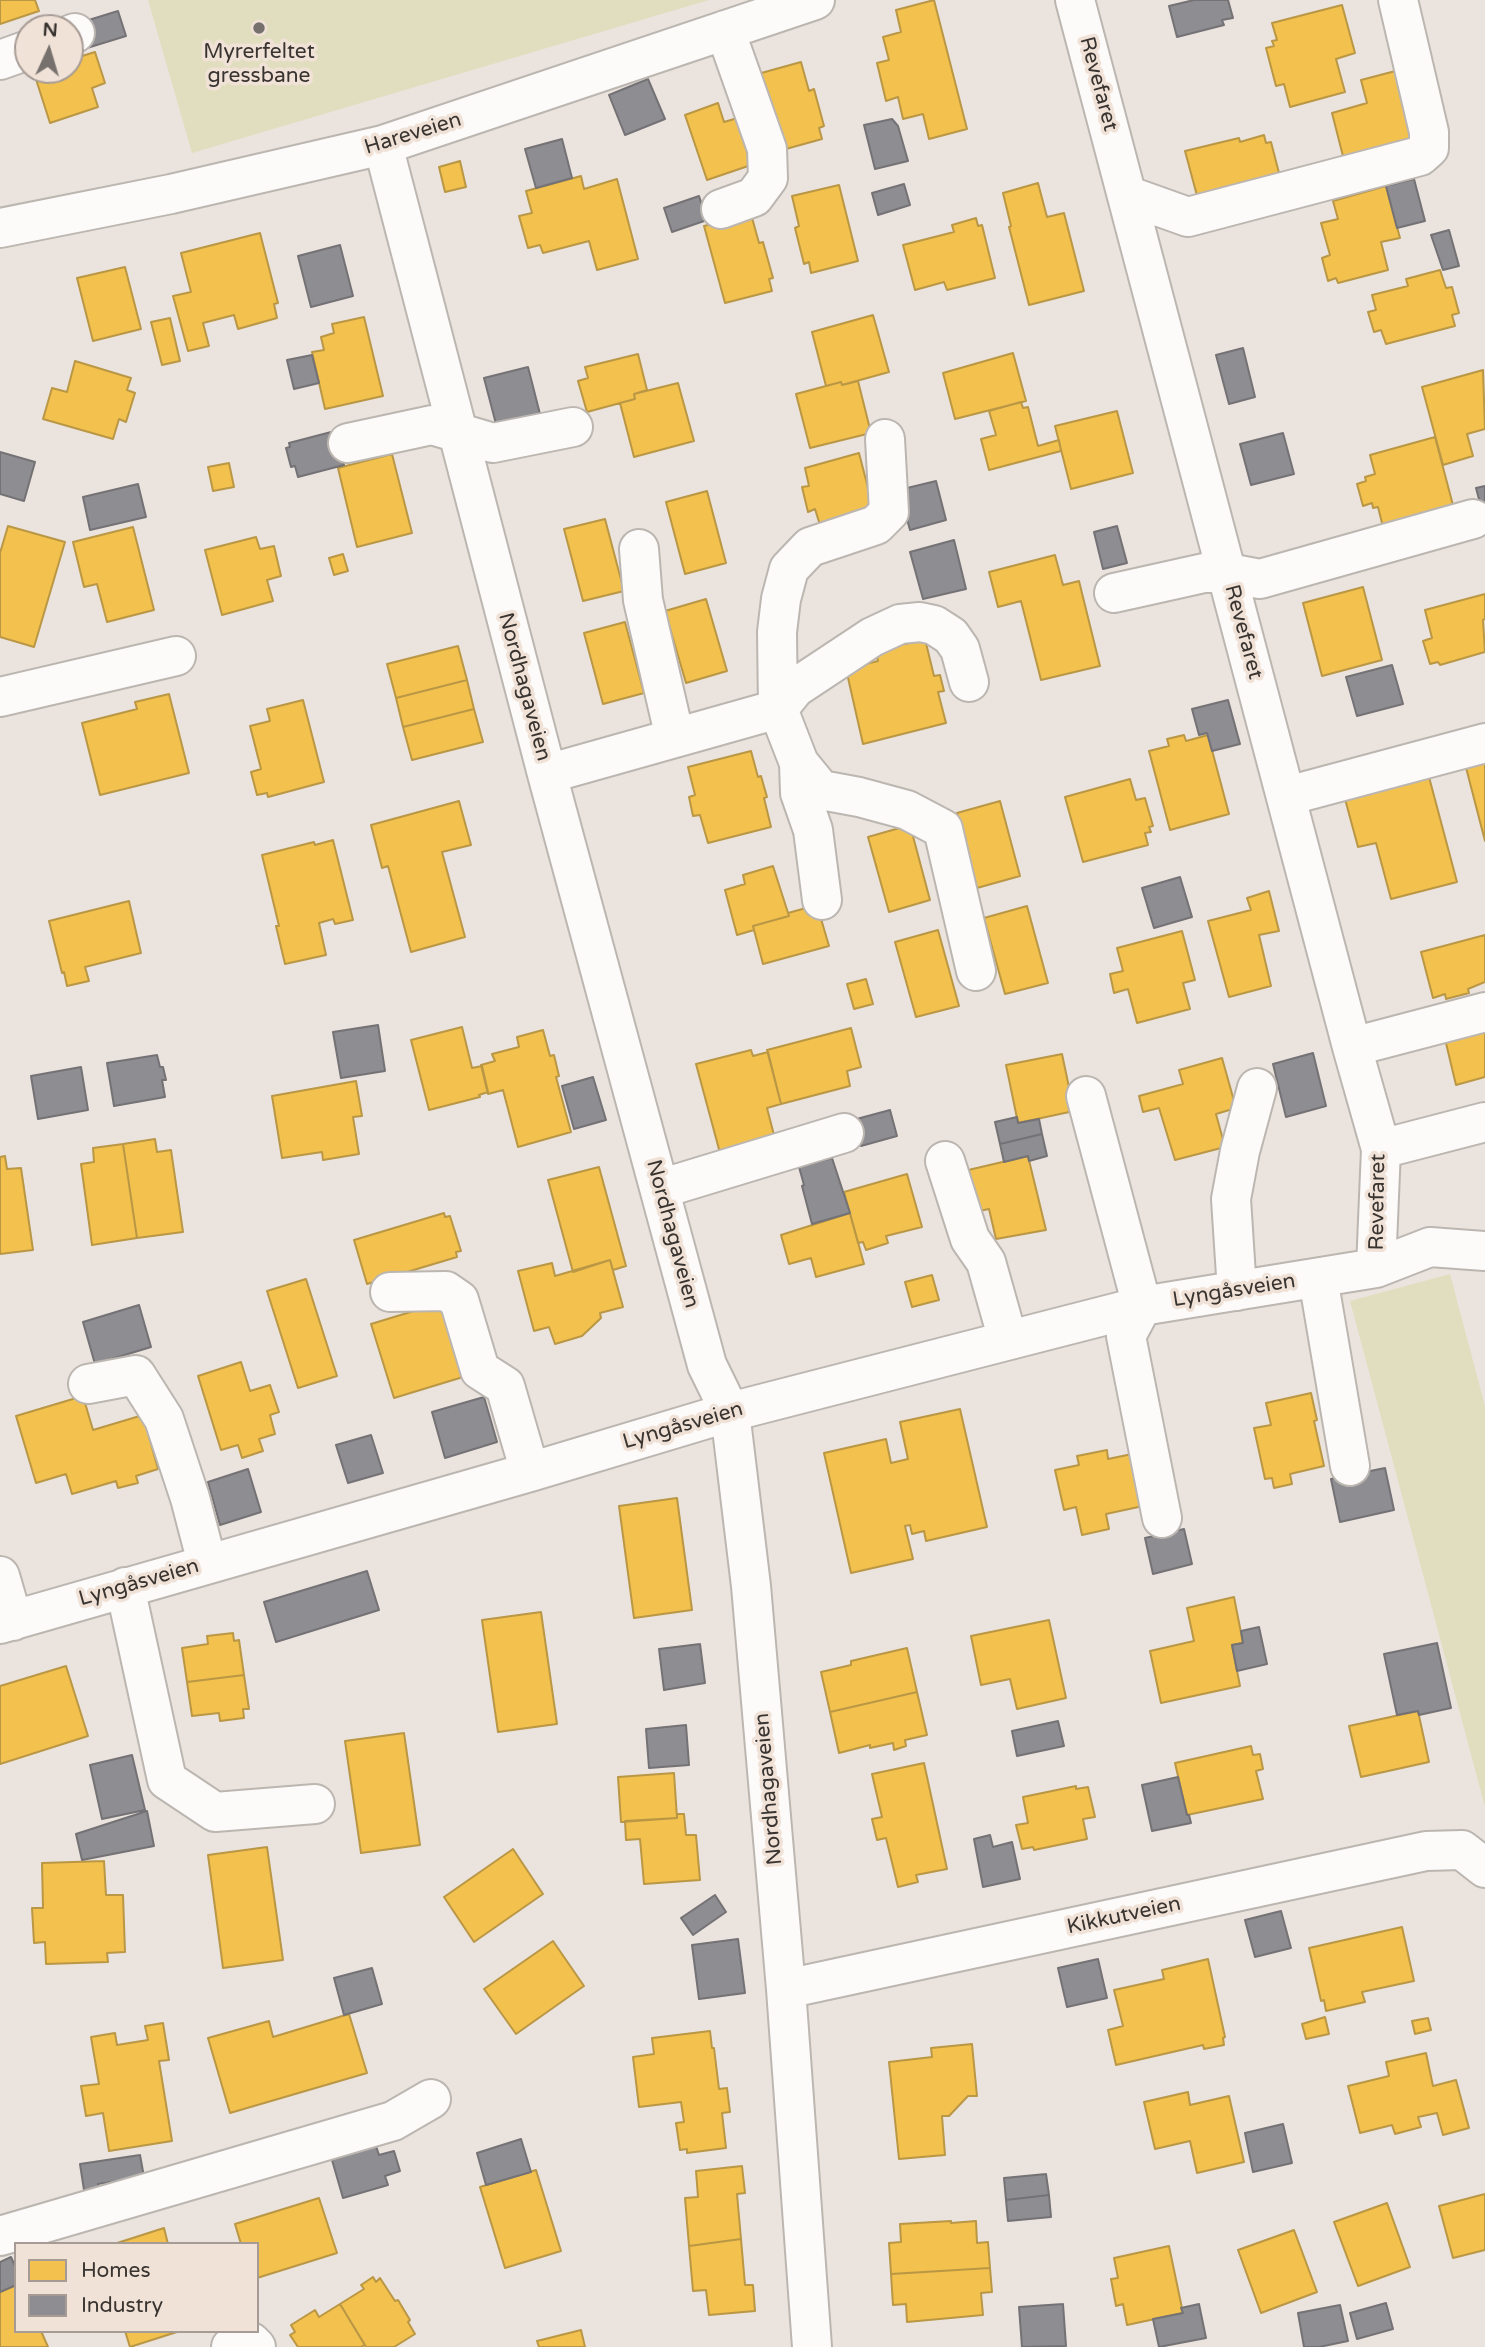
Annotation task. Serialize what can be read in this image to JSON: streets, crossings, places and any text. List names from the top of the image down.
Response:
{
  "streets": {
    "street": [
      "Revefaret",
      "Hareveien",
      "Nordhagaveien",
      "Lyngåsveien",
      "Kikkutveien"
    ]
  },
  "crossings": [
    ["Revefaret", "Lyngåsveien"],
    ["Hareveien", "Nordhagaveien"],
    ["Nordhagaveien", "Lyngåsveien"],
    ["Nordhagaveien", "Kikkutveien"]
  ],
  "places": ["Myrerfeltet gressbane"],
  "legend": ["Homes", "Industry"],
  "north": "top"
}
